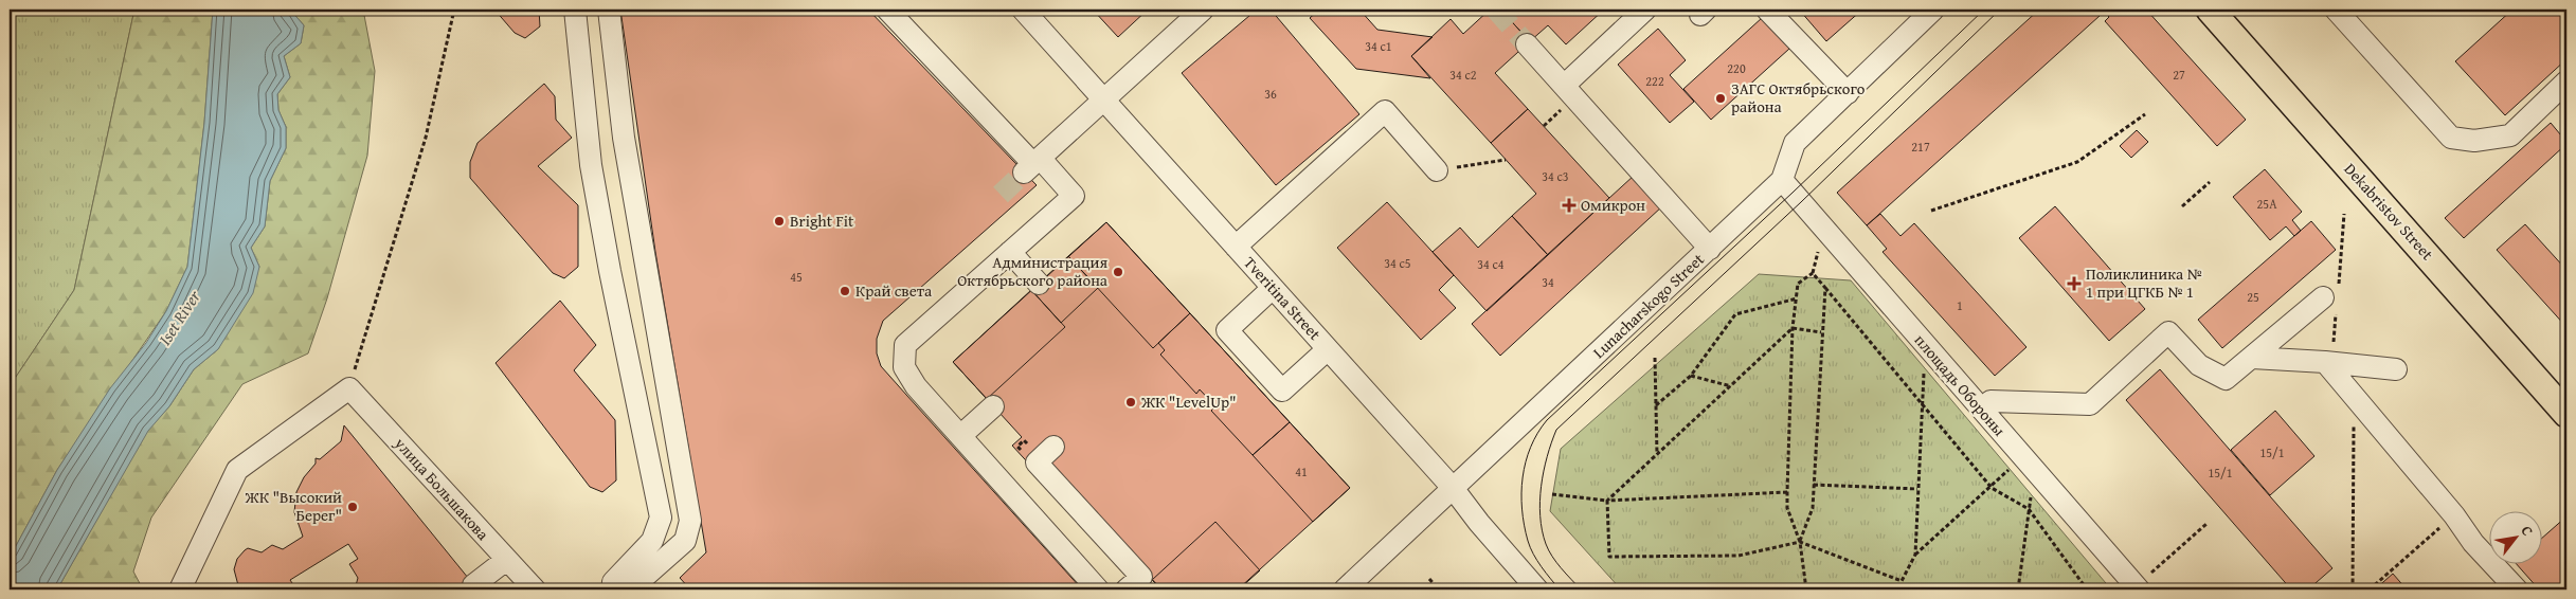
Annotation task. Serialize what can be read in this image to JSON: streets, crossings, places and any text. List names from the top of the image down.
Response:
{
  "streets": {
    "main road": ["Dekabristov Street"],
    "street": [
      "Tveritina Street",
      "Lunacharskogo Street",
      "площадь Обороны",
      "улица Большакова"
    ]
  },
  "crossings": [
    ["Tveritina Street", "Lunacharskogo Street"],
    ["Lunacharskogo Street", "площадь Обороны"]
  ],
  "water": ["Iset River"],
  "places": {
    "other": [
      "ЗАГС Октябрьского района",
      "Bright Fit",
      "Администрация Октябрьского района",
      "Край света",
      "ЖК \"LevelUp\"",
      "ЖК \"Высокий Берег\""
    ],
    "health": ["Омикрон", "Поликлиника № 1 при ЦГКБ № 1"]
  },
  "house_numbers": [
    "34 с1",
    "220",
    "34 с2",
    "27",
    "222",
    "36",
    "217",
    "34 с3",
    "25А",
    "34 с5",
    "34 с4",
    "45",
    "34",
    "25",
    "1",
    "15/1",
    "41",
    "15/1"
  ],
  "north": "top right"
}
